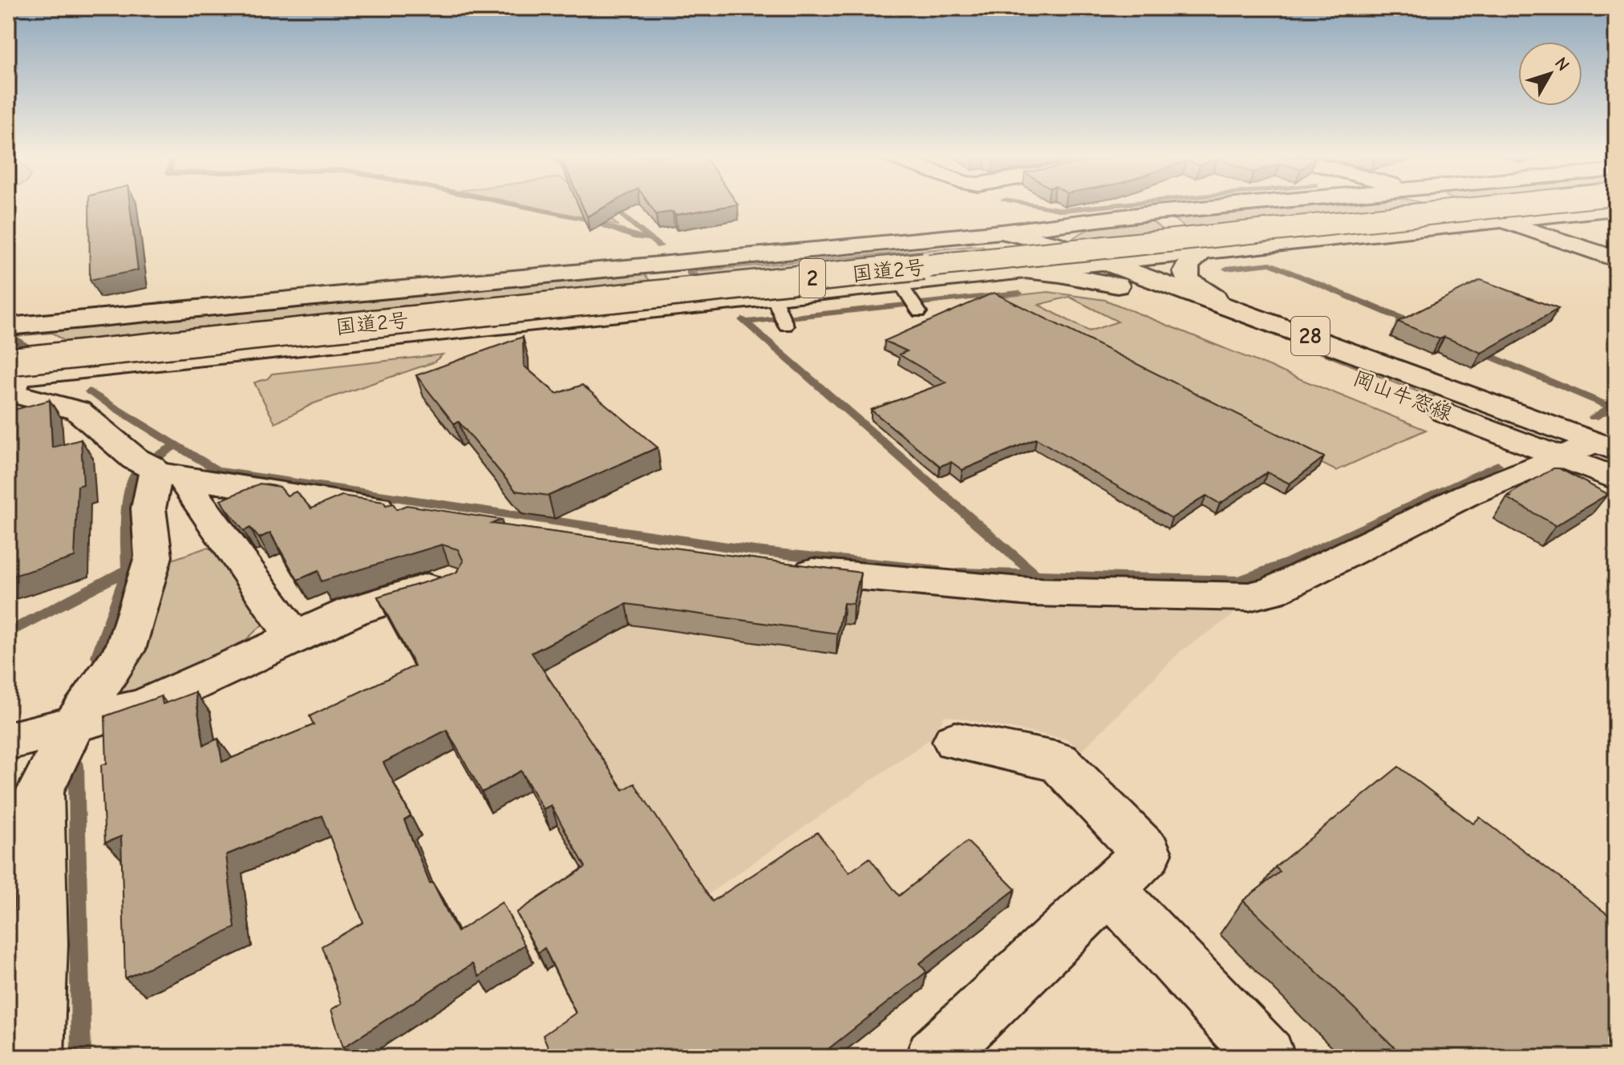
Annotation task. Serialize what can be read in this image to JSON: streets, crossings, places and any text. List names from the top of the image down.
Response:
{
  "streets": {
    "main road": [
      "国道2号",
      "2",
      "28",
      "岡山牛窓線"
    ]
  },
  "north": "top right"
}
